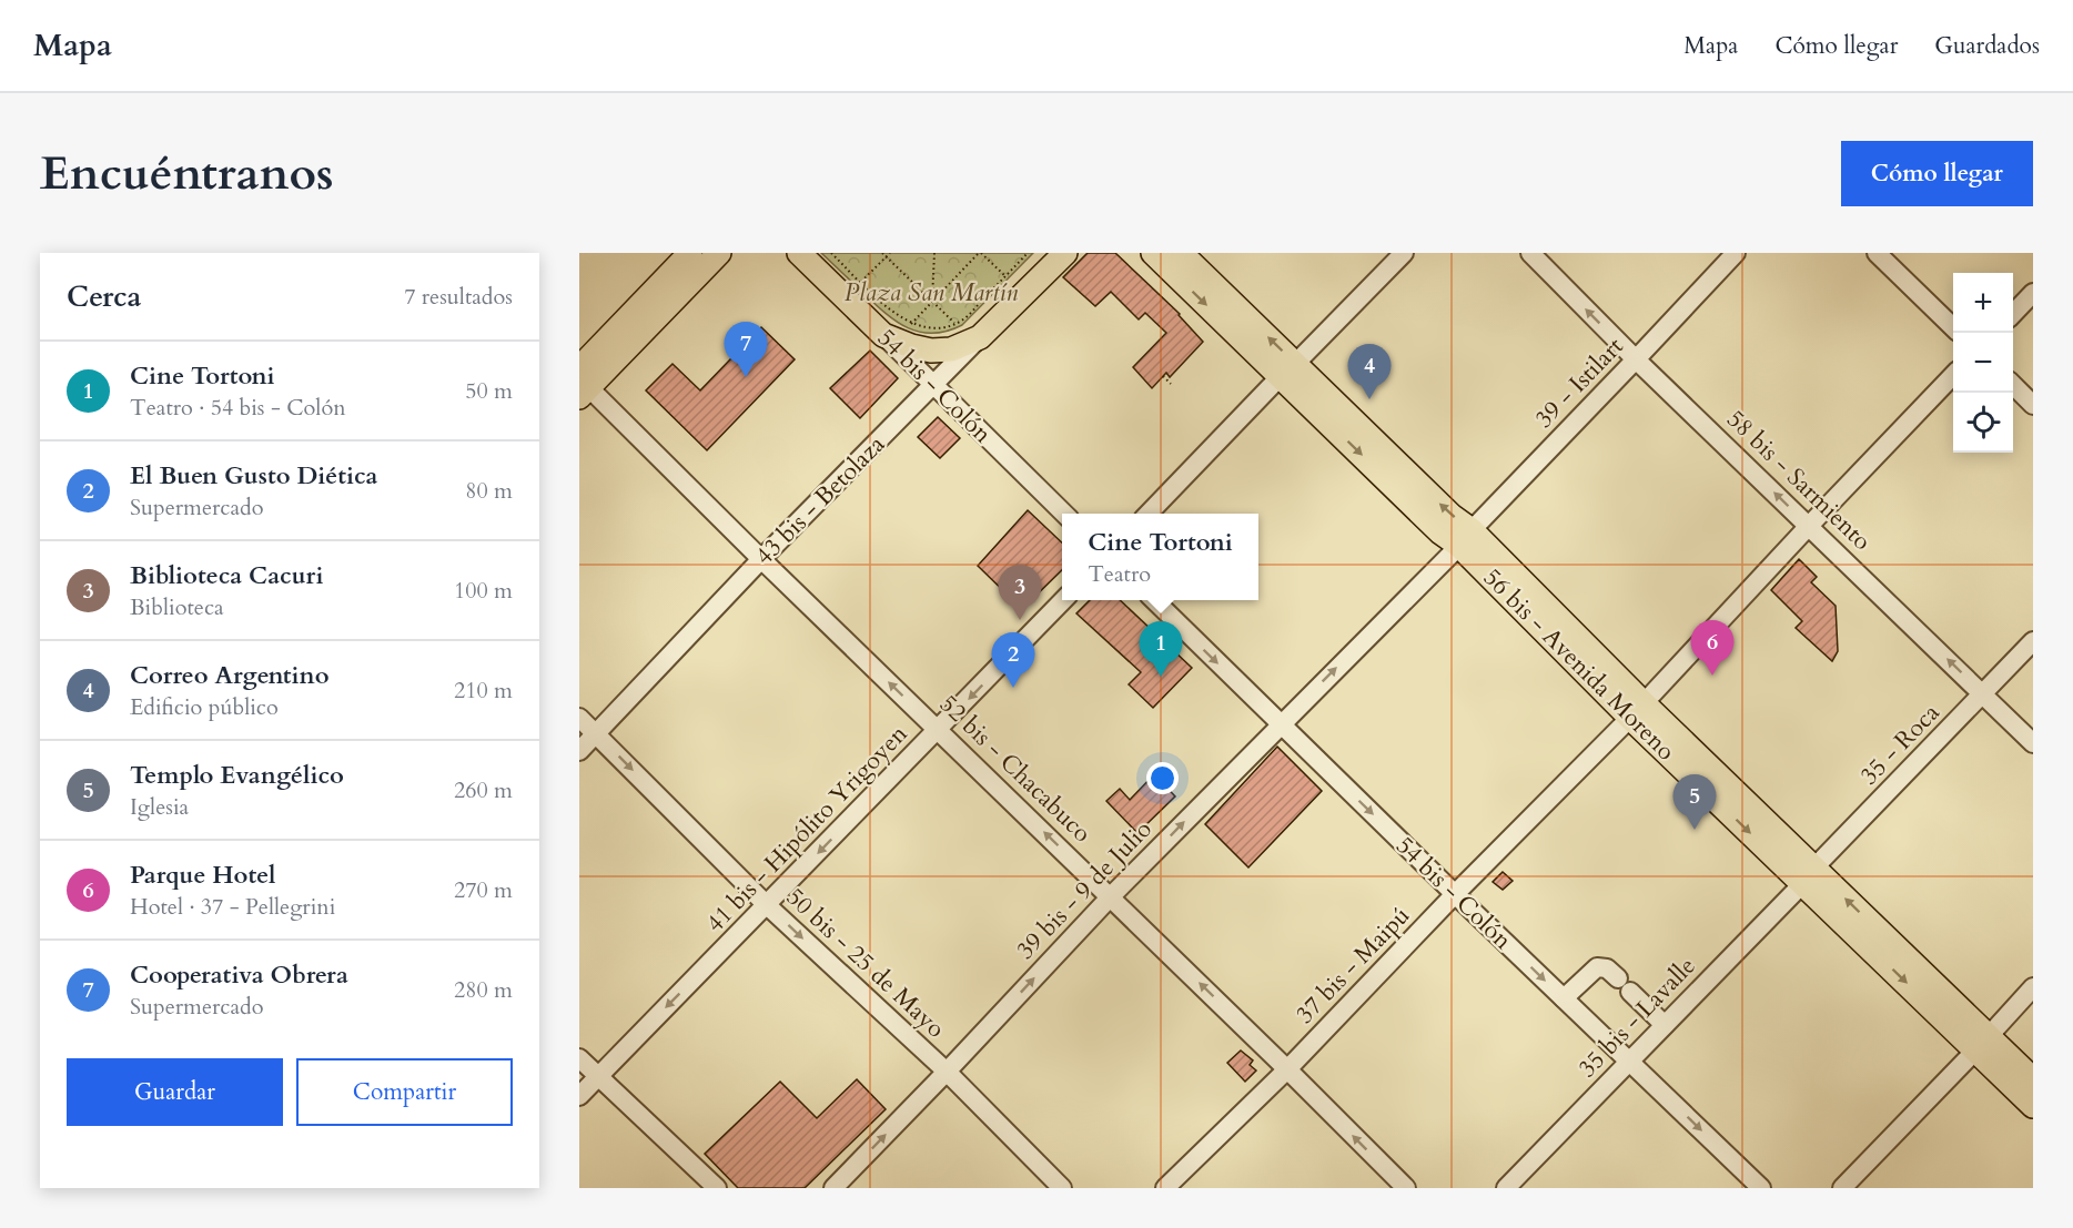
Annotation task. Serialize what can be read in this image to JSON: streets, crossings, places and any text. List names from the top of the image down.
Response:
{
  "streets": {
    "main road": ["54 bis - Colón", "43 bis - Betolaza", "56 bis - Avenida Moreno"],
    "street": [
      "39 - Istilart",
      "58 bis - Sarmiento",
      "35 - Roca",
      "52 bis - Chacabuco",
      "41 bis - Hipólito Yrigoyen",
      "39 bis - 9 de Julio",
      "50 bis - 25 de Mayo",
      "37 bis - Maipú",
      "35 bis - Lavalle"
    ]
  },
  "crossings": [
    ["39 - Istilart", "58 bis - Sarmiento"],
    ["39 - Istilart", "56 bis - Avenida Moreno"],
    ["39 - Istilart", "39 bis - 9 de Julio"],
    ["54 bis - Colón", "43 bis - Betolaza"],
    ["54 bis - Colón", "39 bis - 9 de Julio"],
    ["54 bis - Colón", "37 bis - Maipú"],
    ["54 bis - Colón", "35 bis - Lavalle"],
    ["58 bis - Sarmiento", "35 - Roca"],
    ["58 bis - Sarmiento", "37 bis - Maipú"],
    ["43 bis - Betolaza", "52 bis - Chacabuco"],
    ["43 bis - Betolaza", "50 bis - 25 de Mayo"],
    ["56 bis - Avenida Moreno", "35 - Roca"],
    ["56 bis - Avenida Moreno", "39 bis - 9 de Julio"],
    ["56 bis - Avenida Moreno", "37 bis - Maipú"],
    ["56 bis - Avenida Moreno", "35 bis - Lavalle"],
    ["35 - Roca", "35 bis - Lavalle"],
    ["52 bis - Chacabuco", "41 bis - Hipólito Yrigoyen"],
    ["52 bis - Chacabuco", "39 bis - 9 de Julio"],
    ["52 bis - Chacabuco", "37 bis - Maipú"],
    ["41 bis - Hipólito Yrigoyen", "50 bis - 25 de Mayo"],
    ["39 bis - 9 de Julio", "50 bis - 25 de Mayo"]
  ],
  "one_way": [
    "54 bis - Colón",
    "58 bis - Sarmiento",
    "52 bis - Chacabuco",
    "41 bis - Hipólito Yrigoyen",
    "39 bis - 9 de Julio",
    "50 bis - 25 de Mayo"
  ],
  "parks": ["Plaza San Martín"],
  "page": {
    "header": "Mapa",
    "nav": ["Mapa", "Cómo llegar", "Guardados"],
    "buttons": [
      "Cómo llegar",
      ["Guardar", "Compartir"]
    ],
    "title": "Encuéntranos",
    "heading": ["Cerca", "7 resultados"],
    "map_buttons": ["+", "−"],
    "pins": [
      "7",
      "4",
      "3",
      "6",
      "1",
      "2",
      "5"
    ],
    "list": [
      {
        "mark": "1",
        "name": "Cine Tortoni",
        "note": "Teatro · 54 bis - Colón",
        "value": "50 m"
      },
      {
        "mark": "2",
        "name": "El Buen Gusto Diética",
        "note": "Supermercado",
        "value": "80 m"
      },
      {
        "mark": "3",
        "name": "Biblioteca Cacuri",
        "note": "Biblioteca",
        "value": "100 m"
      },
      {
        "mark": "4",
        "name": "Correo Argentino",
        "note": "Edificio público",
        "value": "210 m"
      },
      {
        "mark": "5",
        "name": "Templo Evangélico",
        "note": "Iglesia",
        "value": "260 m"
      },
      {
        "mark": "6",
        "name": "Parque Hotel",
        "note": "Hotel · 37 - Pellegrini",
        "value": "270 m"
      },
      {
        "mark": "7",
        "name": "Cooperativa Obrera",
        "note": "Supermercado",
        "value": "280 m"
      }
    ],
    "popup": ["Cine Tortoni", "Teatro"]
  }
}
